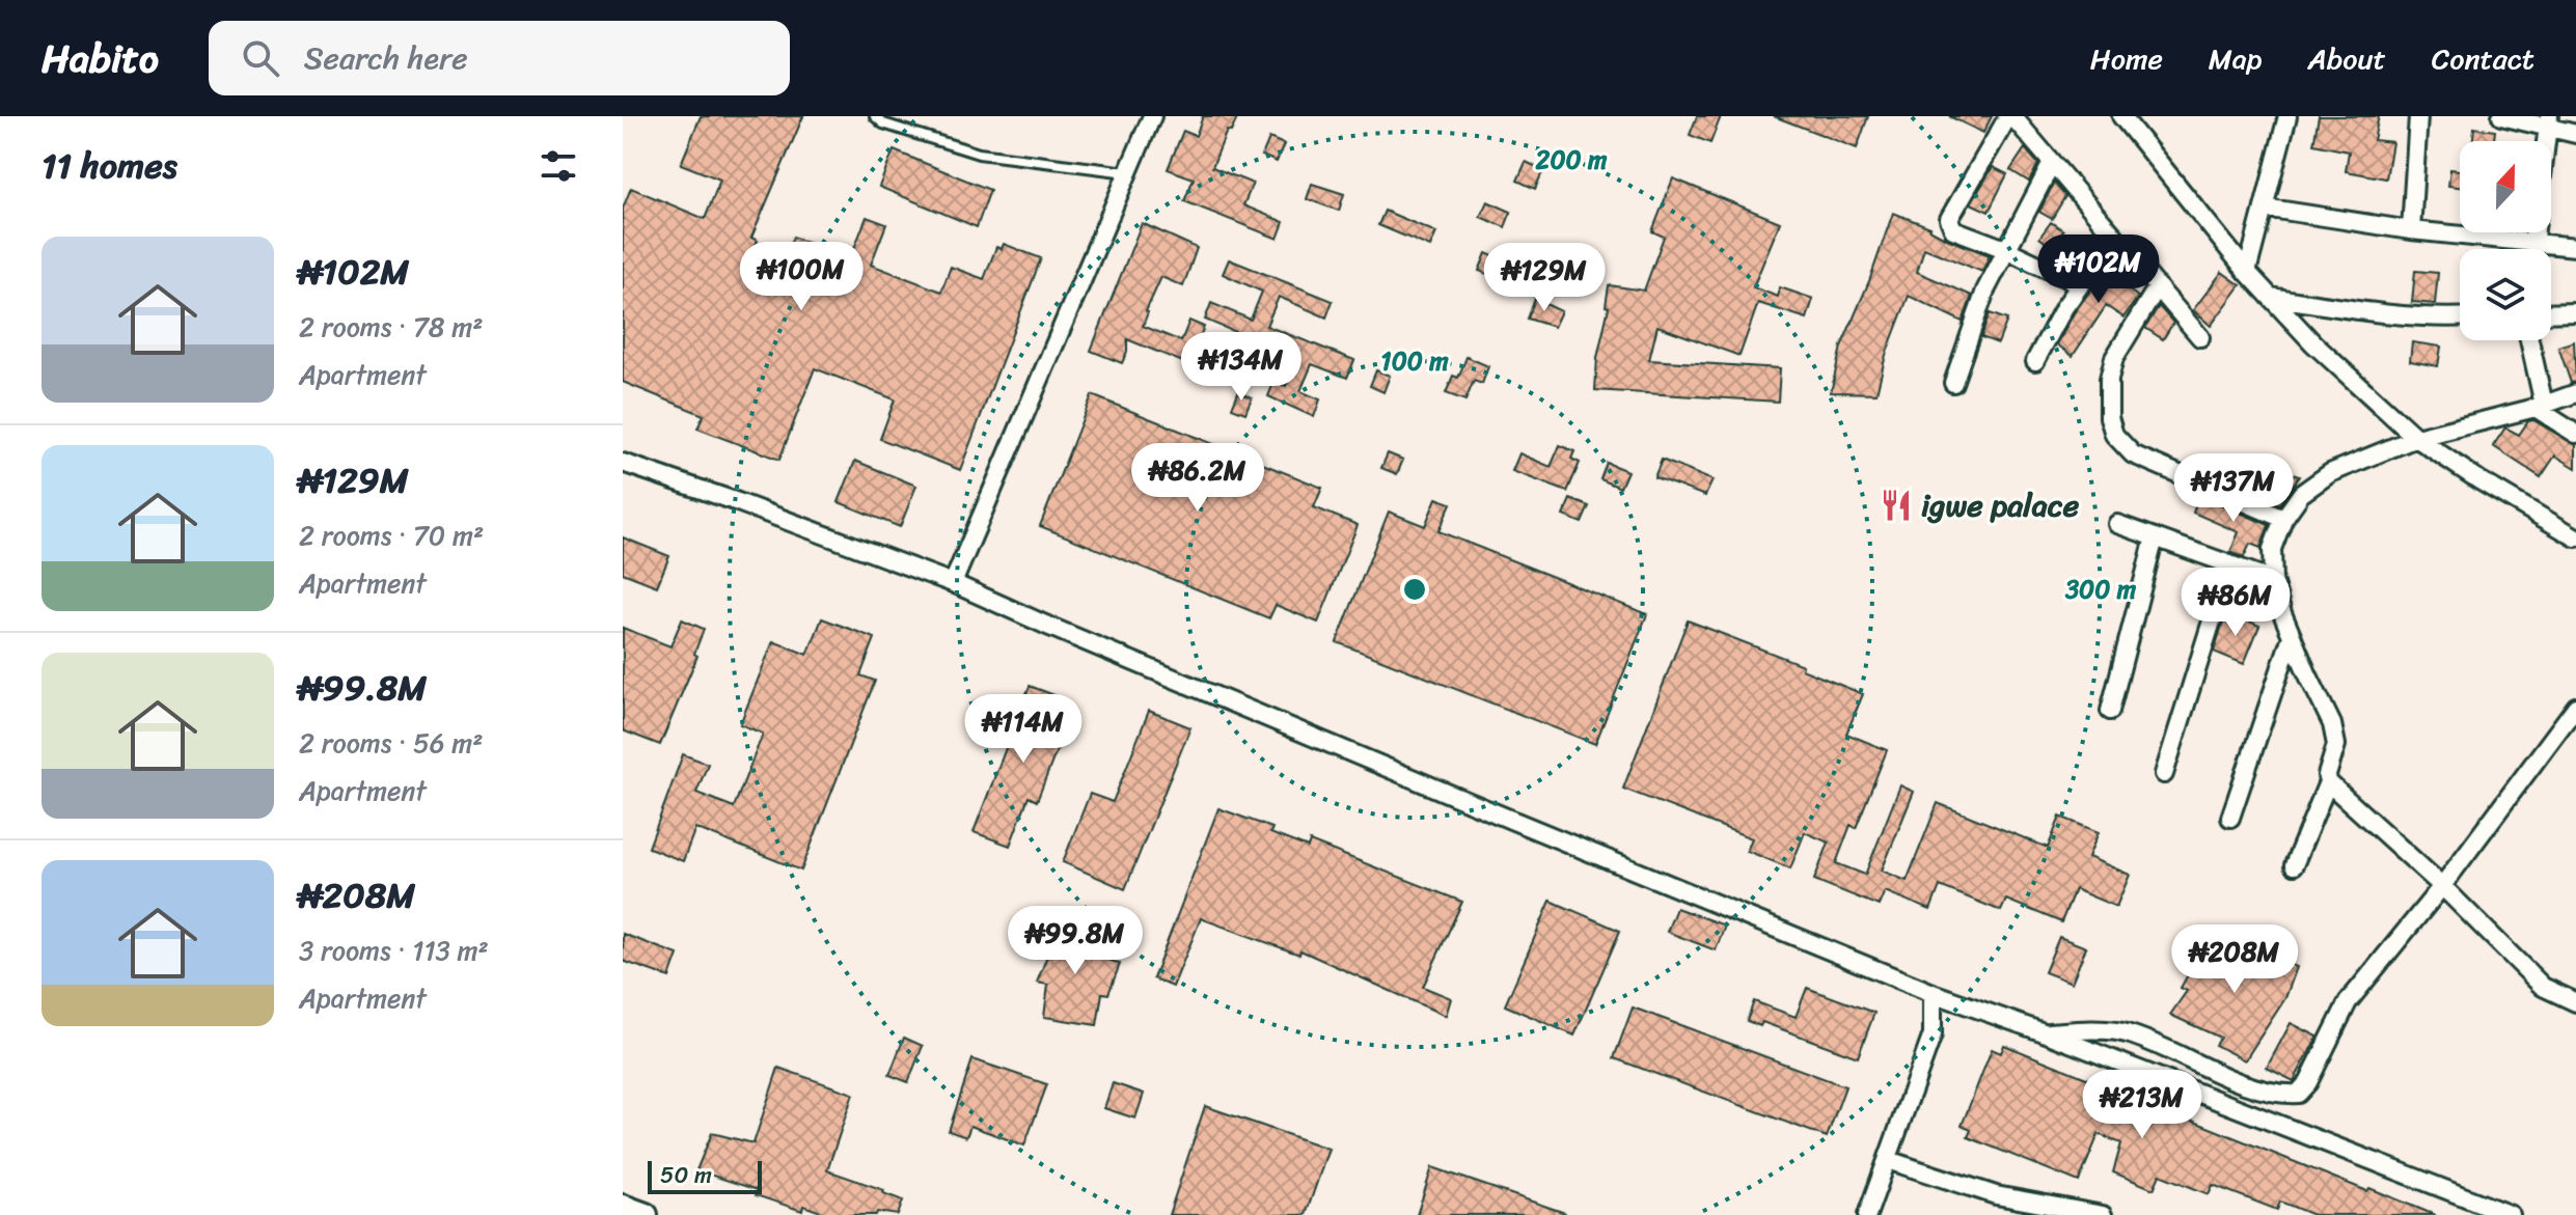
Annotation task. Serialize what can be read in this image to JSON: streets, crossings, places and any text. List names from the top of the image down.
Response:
{
  "places": {
    "restaurant": ["igwe palace"]
  },
  "scale_bar": "50 m",
  "north": "top",
  "page": {
    "header": "Habito",
    "search": "Search here",
    "nav": [
      "Home",
      "Map",
      "About",
      "Contact"
    ],
    "heading": "11 homes",
    "list": [
      {
        "name": "₦102M",
        "note": "2 rooms · 78 m² · Apartment"
      },
      {
        "name": "₦129M",
        "note": "2 rooms · 70 m² · Apartment"
      },
      {
        "name": "₦99.8M",
        "note": "2 rooms · 56 m² · Apartment"
      },
      {
        "name": "₦208M",
        "note": "3 rooms · 113 m² · Apartment"
      }
    ],
    "price": [
      "₦102M",
      "₦100M",
      "₦129M",
      "₦134M",
      "₦86.2M",
      "₦137M",
      "₦86M",
      "₦114M",
      "₦99.8M",
      "₦208M",
      "₦213M"
    ],
    "scale": "50 m"
  },
  "rings": ["200 m", "100 m", "300 m"]
}
